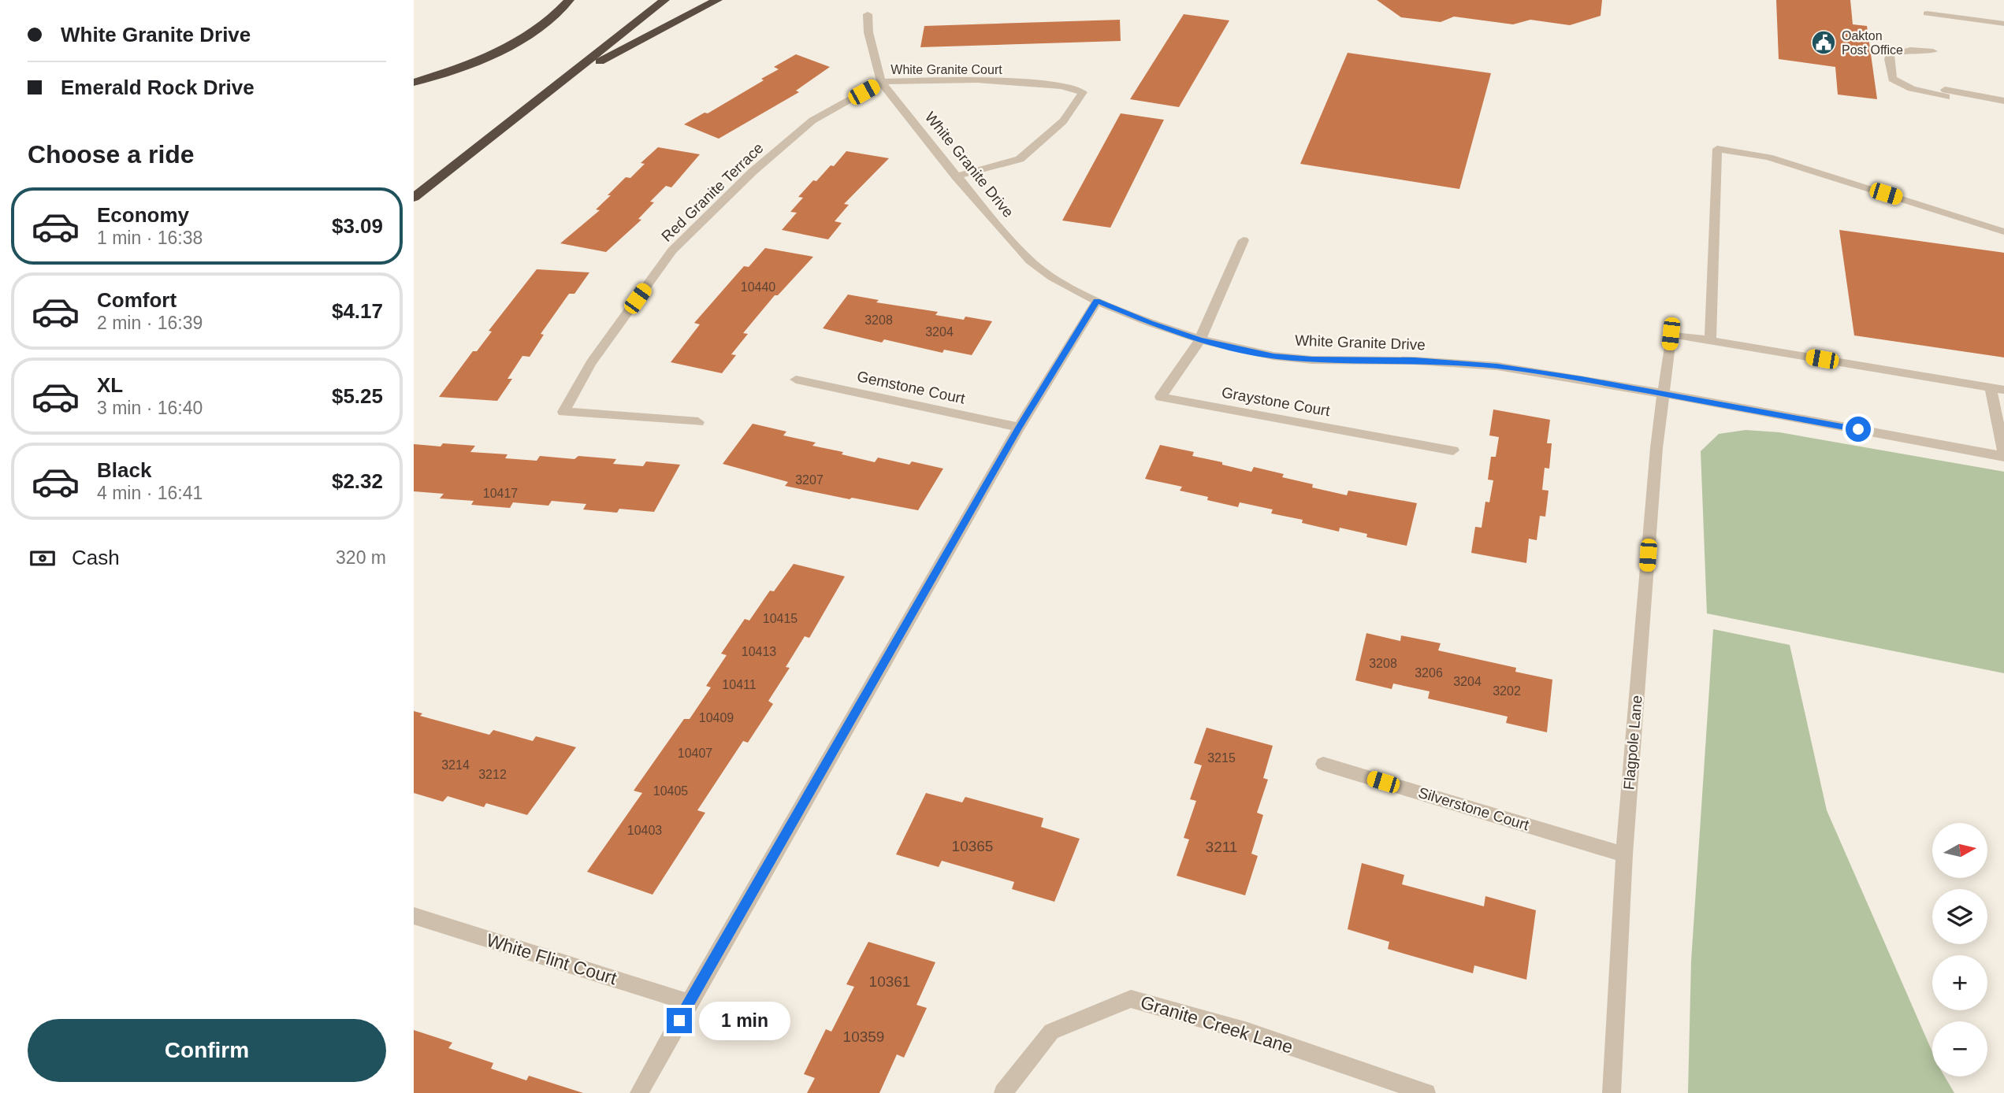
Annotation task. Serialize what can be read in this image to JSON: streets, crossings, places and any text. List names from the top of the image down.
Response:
{
  "streets": {
    "street": [
      "White Granite Court",
      "White Granite Drive",
      "Red Granite Terrace",
      "Gemstone Court",
      "Graystone Court",
      "Flagpole Lane",
      "Silverstone Court",
      "White Flint Court",
      "Granite Creek Lane"
    ]
  },
  "crossings": [
    ["White Granite Court", "White Granite Drive"],
    ["White Granite Court", "Red Granite Terrace"],
    ["White Granite Drive", "Red Granite Terrace"],
    ["White Granite Drive", "Graystone Court"],
    ["White Granite Drive", "Flagpole Lane"],
    ["Flagpole Lane", "Silverstone Court"]
  ],
  "places": {
    "public building": ["Oakton Post Office"]
  },
  "house_numbers": [
    "10440",
    "3208",
    "3204",
    "3207",
    "10417",
    "10415",
    "10413",
    "3208",
    "3206",
    "3204",
    "10411",
    "3202",
    "10409",
    "10407",
    "3215",
    "3214",
    "3212",
    "10405",
    "10403",
    "10365",
    "3211",
    "10361",
    "10359"
  ],
  "north": "right",
  "page": {
    "banner": ["White Granite Drive", "Emerald Rock Drive"],
    "heading": "Choose a ride",
    "list": [
      {
        "name": "Economy",
        "note": "1 min · 16:38",
        "value": "$3.09"
      },
      {
        "name": "Comfort",
        "note": "2 min · 16:39",
        "value": "$4.17"
      },
      {
        "name": "XL",
        "note": "3 min · 16:40",
        "value": "$5.25"
      },
      {
        "name": "Black",
        "note": "4 min · 16:41",
        "value": "$2.32"
      }
    ],
    "pay": ["Cash", "320 m"],
    "map_buttons": ["+", "−"],
    "bubble": "1 min",
    "buttons": "Confirm"
  }
}
